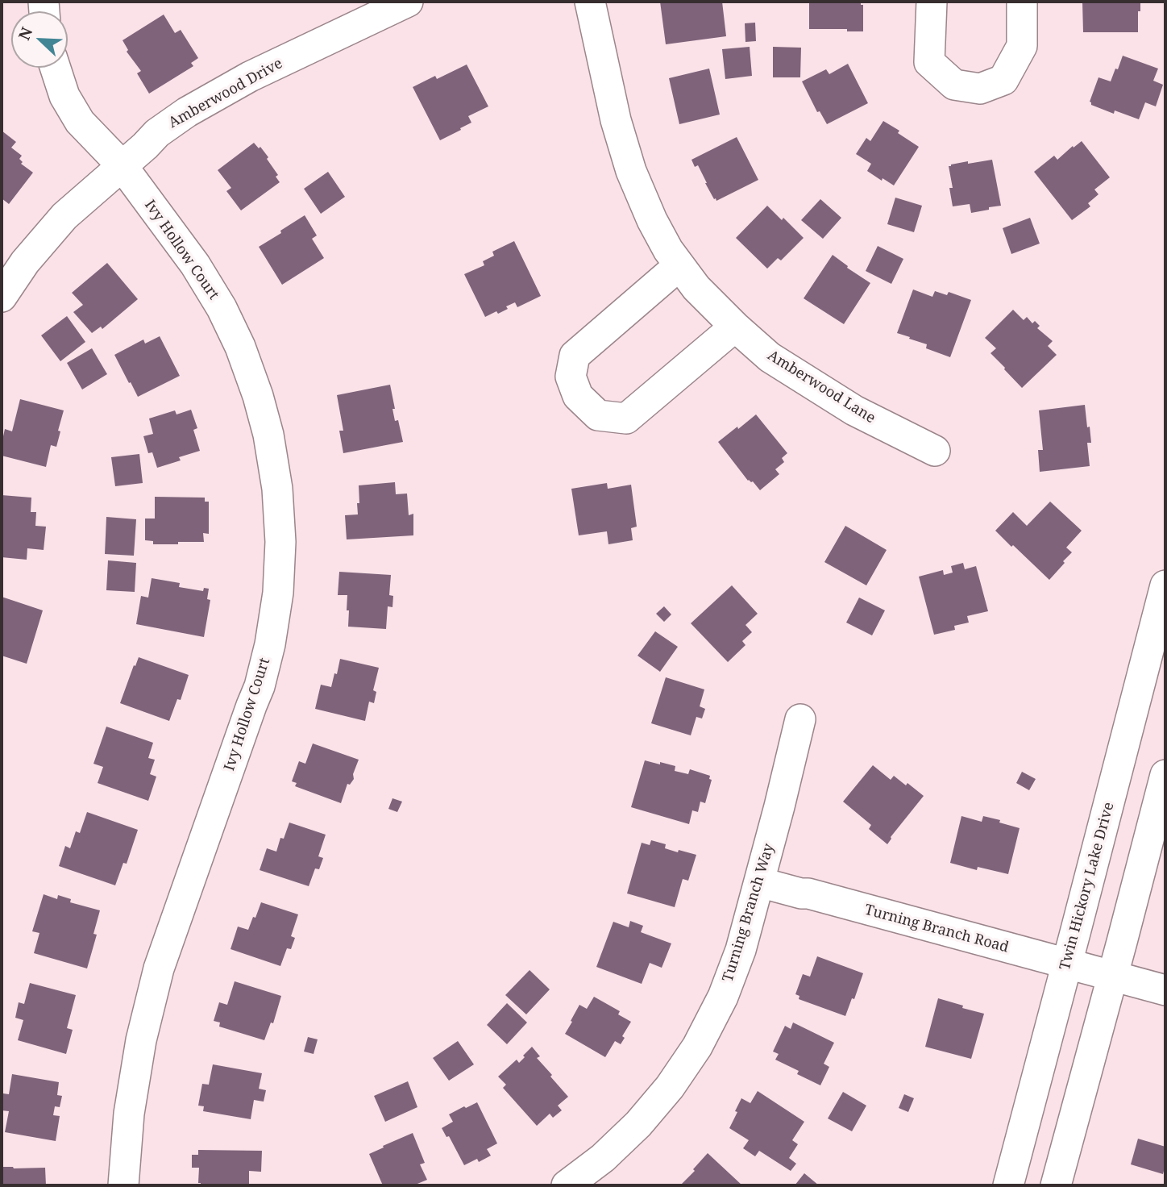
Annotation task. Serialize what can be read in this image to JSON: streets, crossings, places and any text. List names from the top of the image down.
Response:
{
  "streets": {
    "street": [
      "Amberwood Drive",
      "Ivy Hollow Court",
      "Amberwood Lane",
      "Twin Hickory Lake Drive",
      "Turning Branch Way",
      "Turning Branch Road"
    ]
  },
  "crossings": [
    ["Amberwood Drive", "Ivy Hollow Court"],
    ["Twin Hickory Lake Drive", "Turning Branch Road"],
    ["Turning Branch Way", "Turning Branch Road"]
  ],
  "north": "top left"
}
